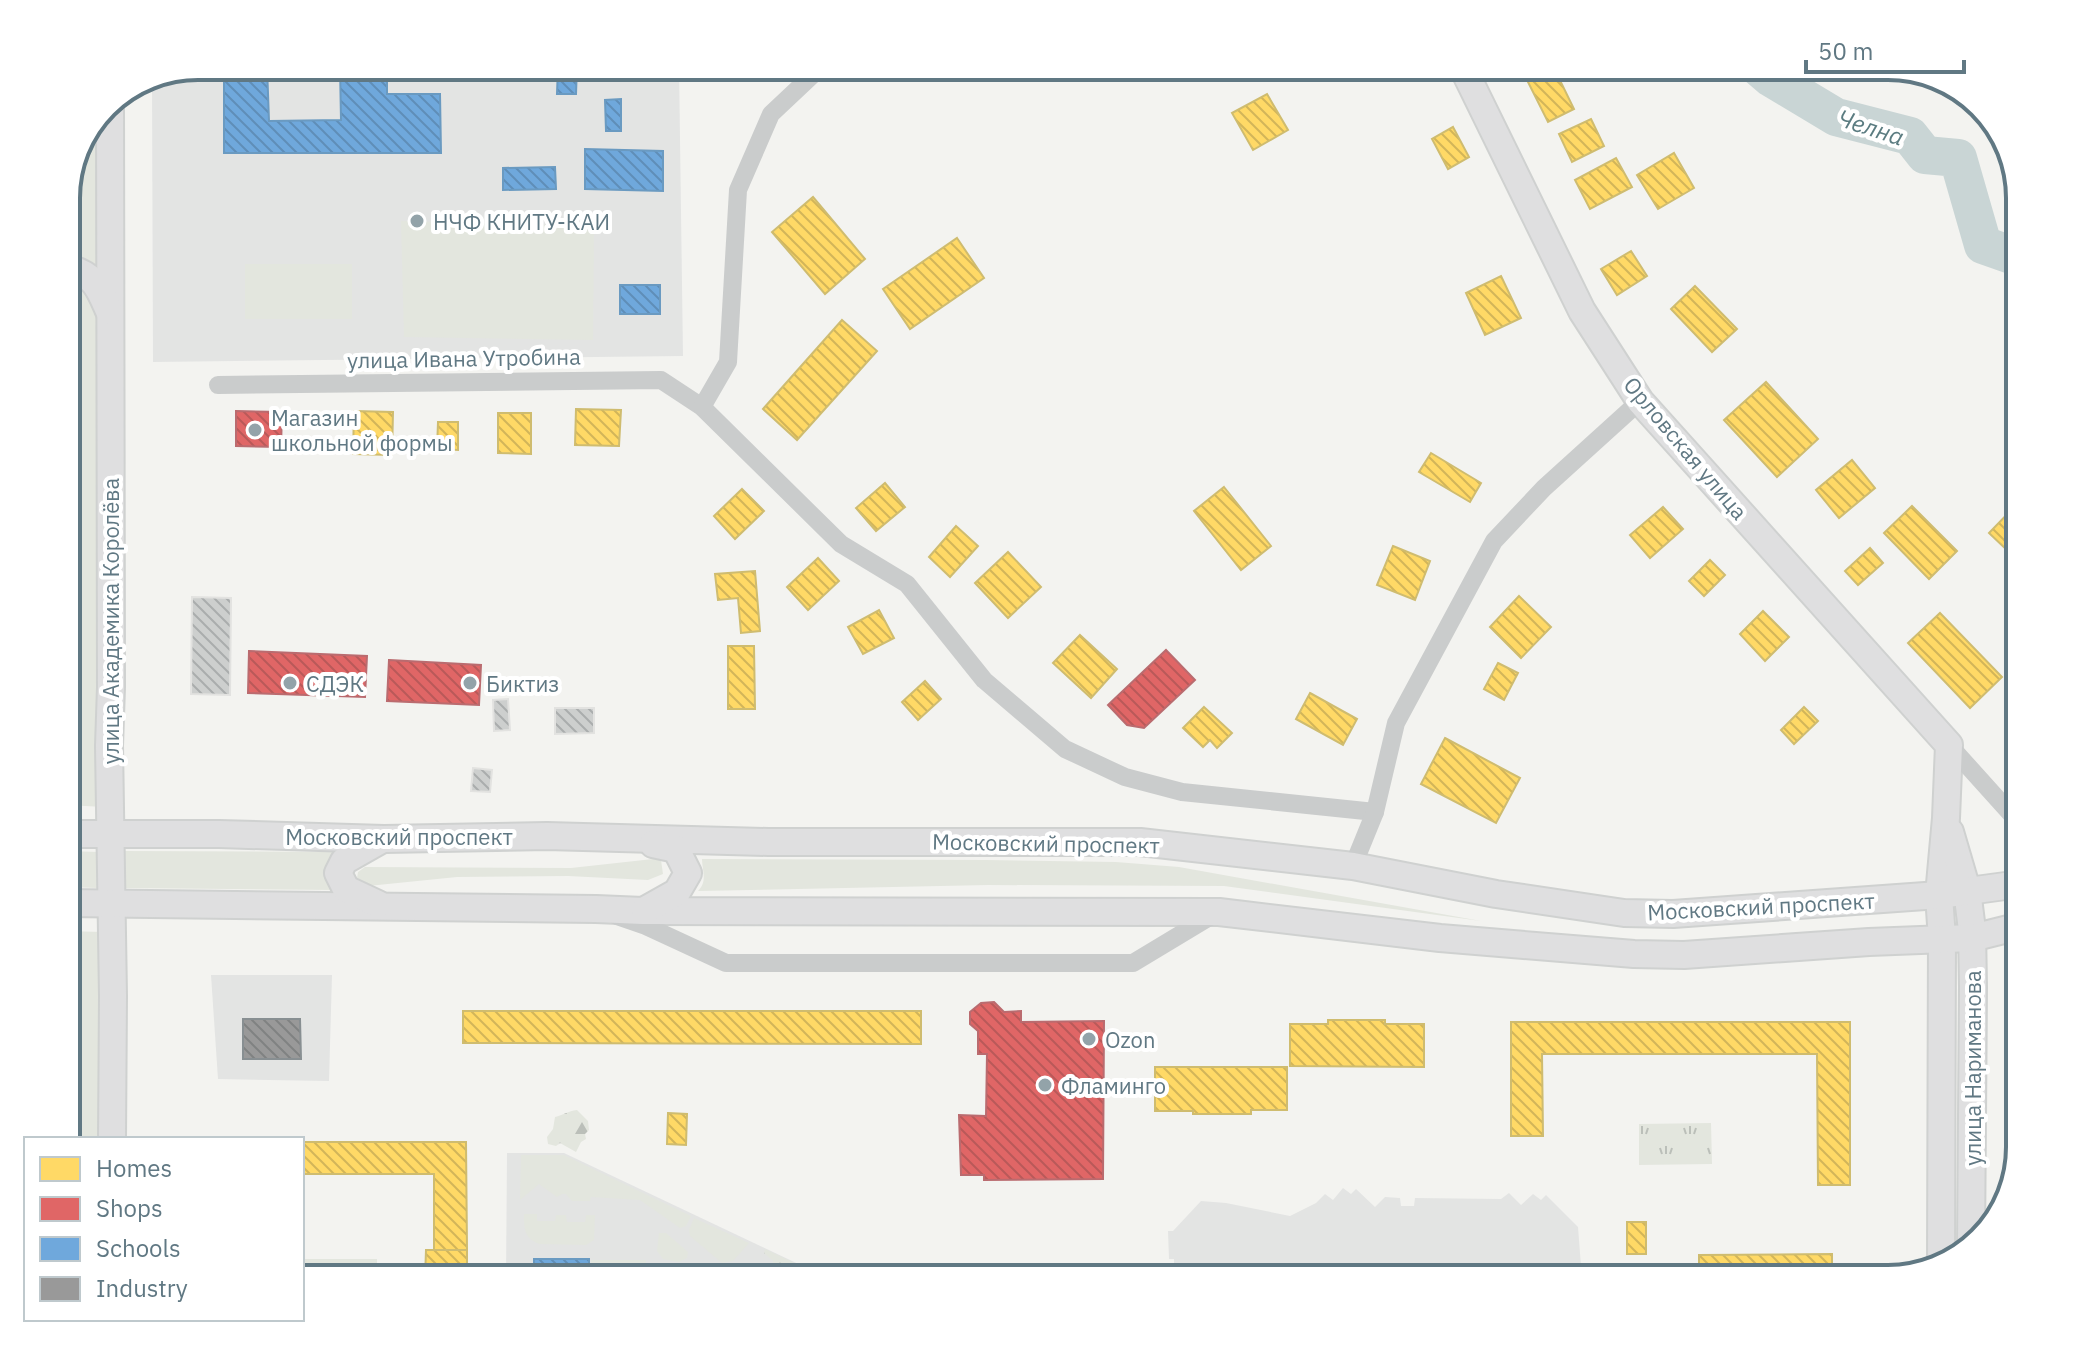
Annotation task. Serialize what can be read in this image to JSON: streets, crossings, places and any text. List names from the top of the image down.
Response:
{
  "streets": {
    "main road": [
      "Орловская улица",
      "улица Академика Королёва",
      "Московский проспект",
      "улица Нариманова"
    ],
    "street": ["улица Ивана Утробина"]
  },
  "crossings": [
    ["Орловская улица", "улица Нариманова"],
    ["улица Академика Королёва", "Московский проспект"],
    ["Московский проспект", "улица Нариманова"]
  ],
  "water": ["Челна"],
  "places": [
    "НЧФ КНИТУ-КАИ",
    "Магазин школьной формы",
    "СДЭК",
    "Биктиз",
    "Ozon",
    "Фламинго"
  ],
  "legend": [
    "Homes",
    "Shops",
    "Schools",
    "Industry"
  ],
  "scale_bar": "50 m"
}
